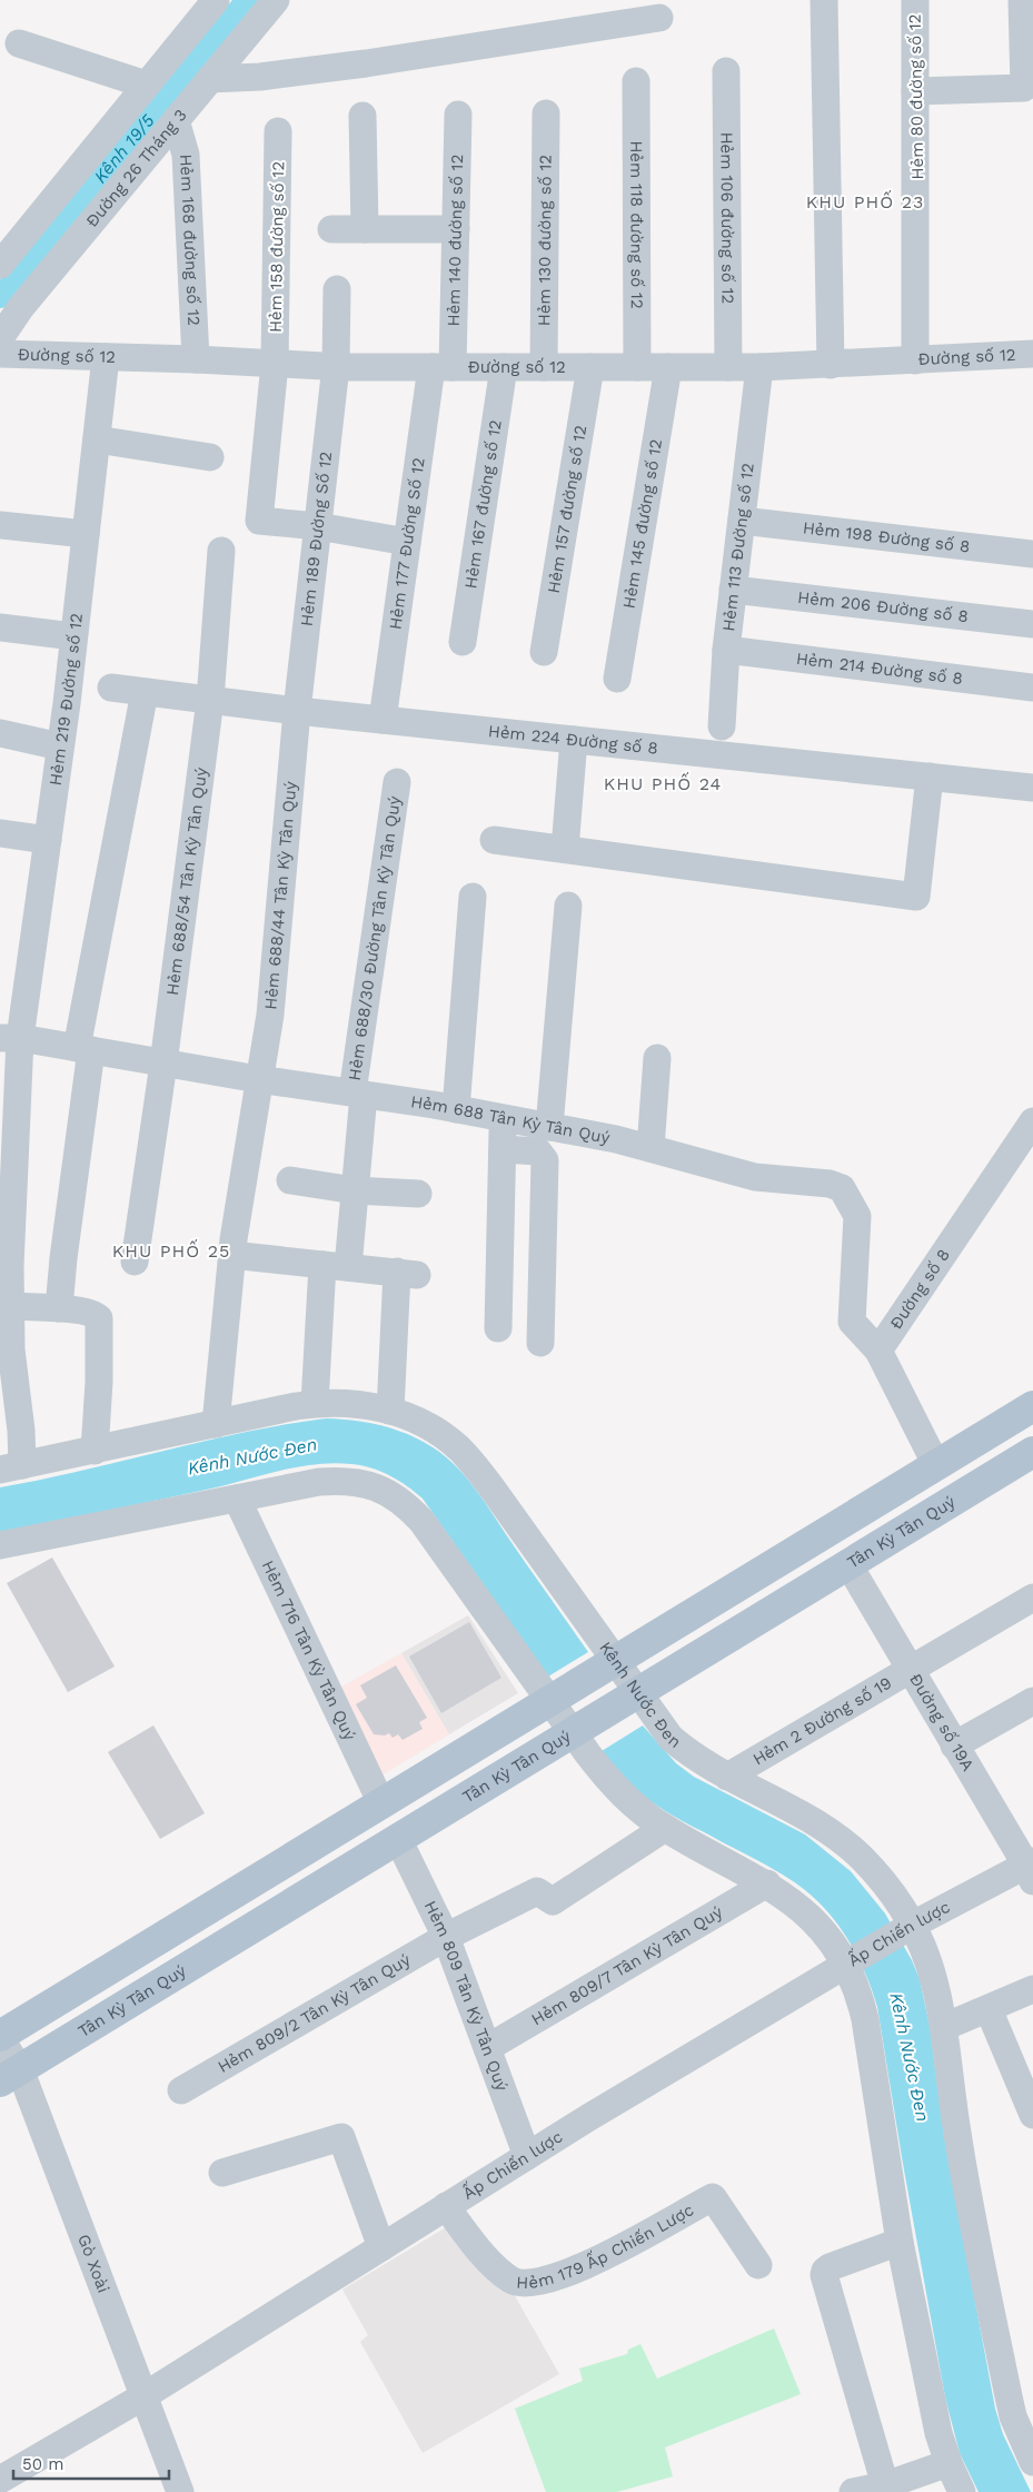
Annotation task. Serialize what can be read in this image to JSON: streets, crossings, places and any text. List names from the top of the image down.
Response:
{
  "streets": {
    "main road": ["Tân Kỳ Tân Quý"],
    "street": [
      "Hẻm 80 đường số 12",
      "Đường 26 Tháng 3",
      "Hẻm 106 đường số 12",
      "Hẻm 118 đường số 12",
      "Hẻm 168 đường số 12",
      "Hẻm 130 đường số 12",
      "Hẻm 140 đường số 12",
      "Hẻm 158 đường số 12",
      "Đường số 12",
      "Hẻm 167 đường số 12",
      "Hẻm 157 đường số 12",
      "Hẻm 145 đường số 12",
      "Hẻm 198 Đường số 8",
      "Hẻm 189 Đường Số 12",
      "Hẻm 177 Đường Số 12",
      "Hẻm 113 Đường số 12",
      "Hẻm 206 Đường số 8",
      "Hẻm 214 Đường số 8",
      "Hẻm 219 Đường số 12",
      "Hẻm 224 Đường số 8",
      "Hẻm 688/54 Tân Kỳ Tân Quý",
      "Hẻm 688/44 Tân Kỳ Tân Quý",
      "Hẻm 688/30 Đường Tân Kỳ Tân Quý",
      "Hẻm 688 Tân Kỳ Tân Quý",
      "Đường số 8",
      "Hẻm 716 Tân Kỳ Tân Quý",
      "Kênh Nước Đen",
      "Hẻm 2 Đường số 19",
      "Đường số 19A",
      "Ấp Chiến lược",
      "Hẻm 809/7 Tân Kỳ Tân Quý",
      "Hẻm 809 Tân Kỳ Tân Quý",
      "Hẻm 809/2 Tân Kỳ Tân Quý",
      "Hẻm 179 Ấp Chiến Lược",
      "Gò Xoài"
    ]
  },
  "crossings": [
    ["Hẻm 80 đường số 12", "Đường số 12"],
    ["Đường 26 Tháng 3", "Hẻm 168 đường số 12"],
    ["Hẻm 106 đường số 12", "Đường số 12"],
    ["Hẻm 118 đường số 12", "Đường số 12"],
    ["Hẻm 168 đường số 12", "Đường số 12"],
    ["Hẻm 130 đường số 12", "Đường số 12"],
    ["Hẻm 140 đường số 12", "Đường số 12"],
    ["Hẻm 140 đường số 12", "Hẻm 177 Đường Số 12"],
    ["Hẻm 158 đường số 12", "Đường số 12"],
    ["Hẻm 158 đường số 12", "Hẻm 189 Đường Số 12"],
    ["Đường số 12", "Hẻm 167 đường số 12"],
    ["Đường số 12", "Hẻm 157 đường số 12"],
    ["Đường số 12", "Hẻm 145 đường số 12"],
    ["Đường số 12", "Hẻm 189 Đường Số 12"],
    ["Đường số 12", "Hẻm 177 Đường Số 12"],
    ["Đường số 12", "Hẻm 113 Đường số 12"],
    ["Đường số 12", "Hẻm 219 Đường số 12"],
    ["Hẻm 198 Đường số 8", "Hẻm 113 Đường số 12"],
    ["Hẻm 189 Đường Số 12", "Hẻm 224 Đường số 8"],
    ["Hẻm 189 Đường Số 12", "Hẻm 688/44 Tân Kỳ Tân Quý"],
    ["Hẻm 177 Đường Số 12", "Hẻm 224 Đường số 8"],
    ["Hẻm 113 Đường số 12", "Hẻm 206 Đường số 8"],
    ["Hẻm 113 Đường số 12", "Hẻm 214 Đường số 8"],
    ["Hẻm 219 Đường số 12", "Hẻm 688 Tân Kỳ Tân Quý"],
    ["Hẻm 219 Đường số 12", "Kênh Nước Đen"],
    ["Hẻm 224 Đường số 8", "Hẻm 688/54 Tân Kỳ Tân Quý"],
    ["Hẻm 224 Đường số 8", "Hẻm 688/44 Tân Kỳ Tân Quý"],
    ["Hẻm 688/54 Tân Kỳ Tân Quý", "Hẻm 688 Tân Kỳ Tân Quý"],
    ["Hẻm 688/44 Tân Kỳ Tân Quý", "Hẻm 688 Tân Kỳ Tân Quý"],
    ["Hẻm 688/44 Tân Kỳ Tân Quý", "Kênh Nước Đen"],
    ["Hẻm 688/30 Đường Tân Kỳ Tân Quý", "Hẻm 688 Tân Kỳ Tân Quý"],
    ["Hẻm 688/30 Đường Tân Kỳ Tân Quý", "Kênh Nước Đen"],
    ["Hẻm 688 Tân Kỳ Tân Quý", "Đường số 8"],
    ["Tân Kỳ Tân Quý", "Kênh Nước Đen"],
    ["Tân Kỳ Tân Quý", "Đường số 19A"],
    ["Tân Kỳ Tân Quý", "Hẻm 809 Tân Kỳ Tân Quý"],
    ["Tân Kỳ Tân Quý", "Gò Xoài"],
    ["Kênh Nước Đen", "Hẻm 2 Đường số 19"],
    ["Kênh Nước Đen", "Ấp Chiến lược"],
    ["Hẻm 2 Đường số 19", "Đường số 19A"],
    ["Đường số 19A", "Ấp Chiến lược"],
    ["Ấp Chiến lược", "Hẻm 809 Tân Kỳ Tân Quý"],
    ["Ấp Chiến lược", "Hẻm 179 Ấp Chiến Lược"],
    ["Ấp Chiến lược", "Gò Xoài"],
    ["Hẻm 809/7 Tân Kỳ Tân Quý", "Hẻm 809 Tân Kỳ Tân Quý"],
    ["Hẻm 809 Tân Kỳ Tân Quý", "Hẻm 809/2 Tân Kỳ Tân Quý"]
  ],
  "districts": ["KHU PHỐ 23", "KHU PHỐ 24", "KHU PHỐ 25"],
  "water": ["Kênh 19/5", "Kênh Nước Đen"],
  "scale_bar": "50 m"
}
